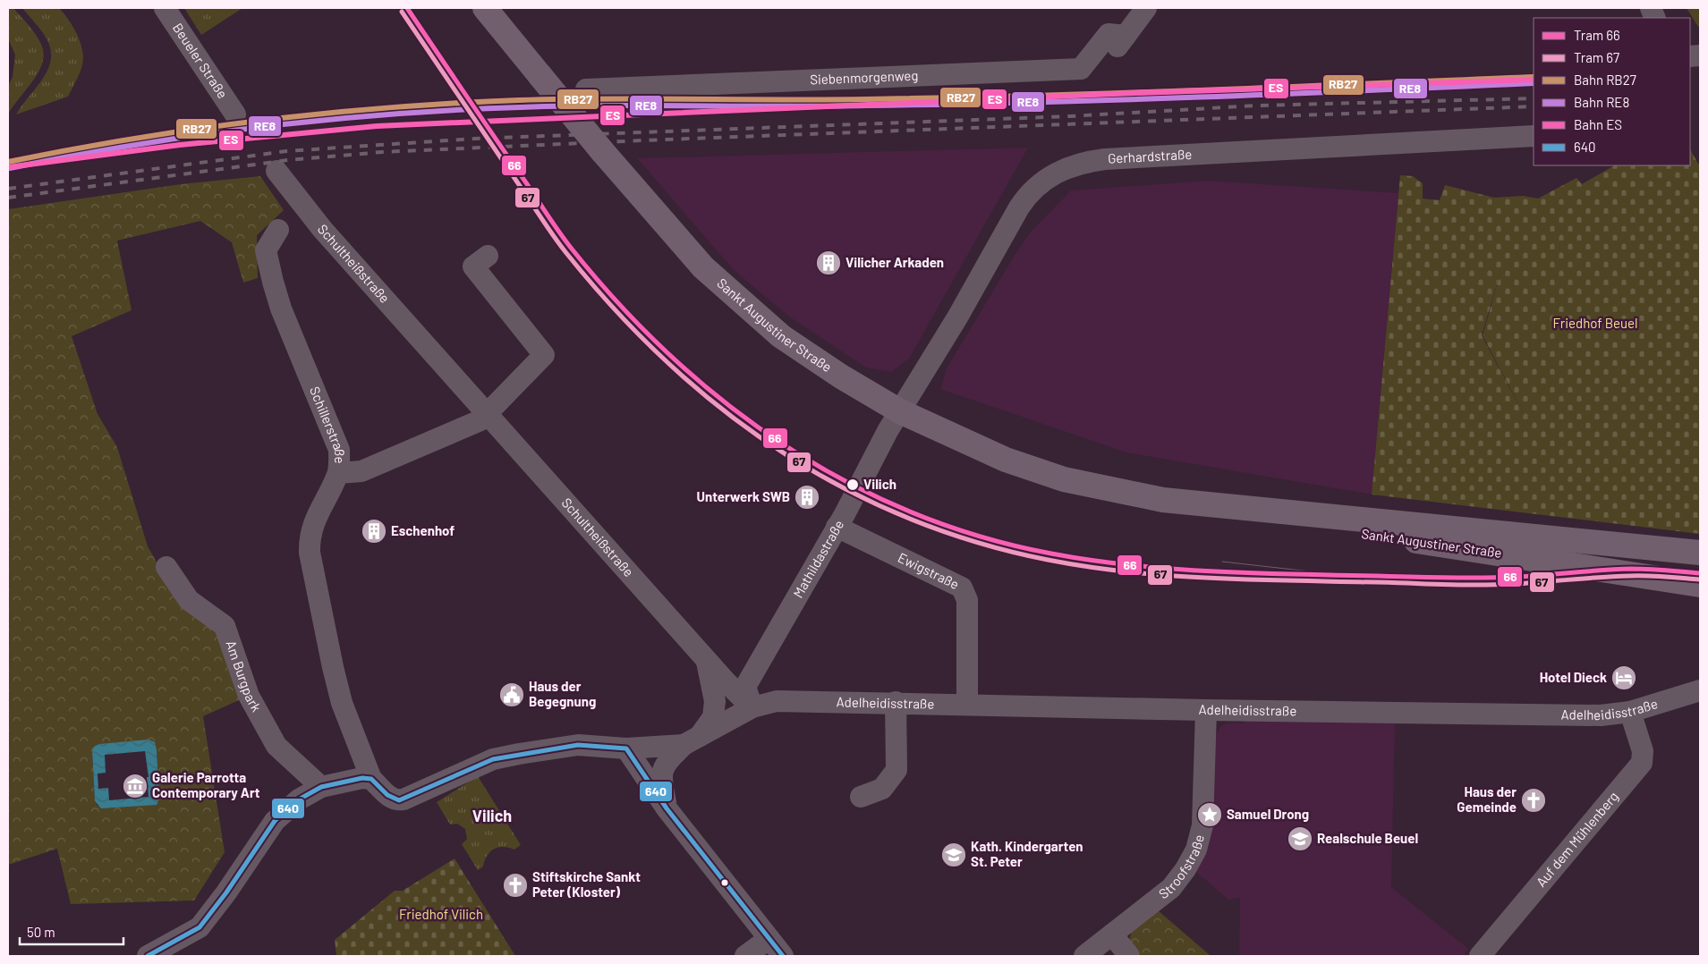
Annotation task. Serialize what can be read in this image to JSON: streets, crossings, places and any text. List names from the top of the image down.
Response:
{
  "streets": {
    "main road": ["Sankt Augustiner Straße"],
    "street": [
      "Beueler Straße",
      "Siebenmorgenweg",
      "Gerhardstraße",
      "Schultheißstraße",
      "Schillerstraße",
      "Mathildastraße",
      "Ewigstraße",
      "Am Burgpark",
      "Adelheidisstraße",
      "Auf dem Mühlenberg",
      "Stroofstraße"
    ]
  },
  "crossings": [
    ["Gerhardstraße", "Sankt Augustiner Straße"],
    ["Gerhardstraße", "Mathildastraße"],
    ["Schultheißstraße", "Mathildastraße"],
    ["Schultheißstraße", "Adelheidisstraße"],
    ["Sankt Augustiner Straße", "Mathildastraße"],
    ["Schillerstraße", "Adelheidisstraße"],
    ["Mathildastraße", "Ewigstraße"],
    ["Mathildastraße", "Adelheidisstraße"],
    ["Ewigstraße", "Adelheidisstraße"],
    ["Adelheidisstraße", "Auf dem Mühlenberg"],
    ["Adelheidisstraße", "Stroofstraße"]
  ],
  "districts": ["Vilich"],
  "parks": ["Friedhof Beuel", "Friedhof Vilich"],
  "places": {
    "building": ["Vilicher Arkaden", "Unterwerk SWB", "Eschenhof"],
    "other": ["Vilich"],
    "hotel": ["Hotel Dieck"],
    "public building": ["Haus der Begegnung"],
    "museum": ["Galerie Parrotta Contemporary Art"],
    "church": ["Haus der Gemeinde", "Stiftskirche Sankt Peter (Kloster)"],
    "place": ["Samuel Drong"],
    "school or university": ["Realschule Beuel", "Kath. Kindergarten St. Peter"]
  },
  "lines": [
    "tram line 66",
    "tram line 67",
    "rail line RB27",
    "rail line ES",
    "rail line RE8",
    "transit line 640"
  ],
  "legend": [
    "Tram 66",
    "Tram 67",
    "Bahn RB27",
    "Bahn RE8",
    "Bahn ES",
    "640"
  ],
  "scale_bar": "50 m"
}
